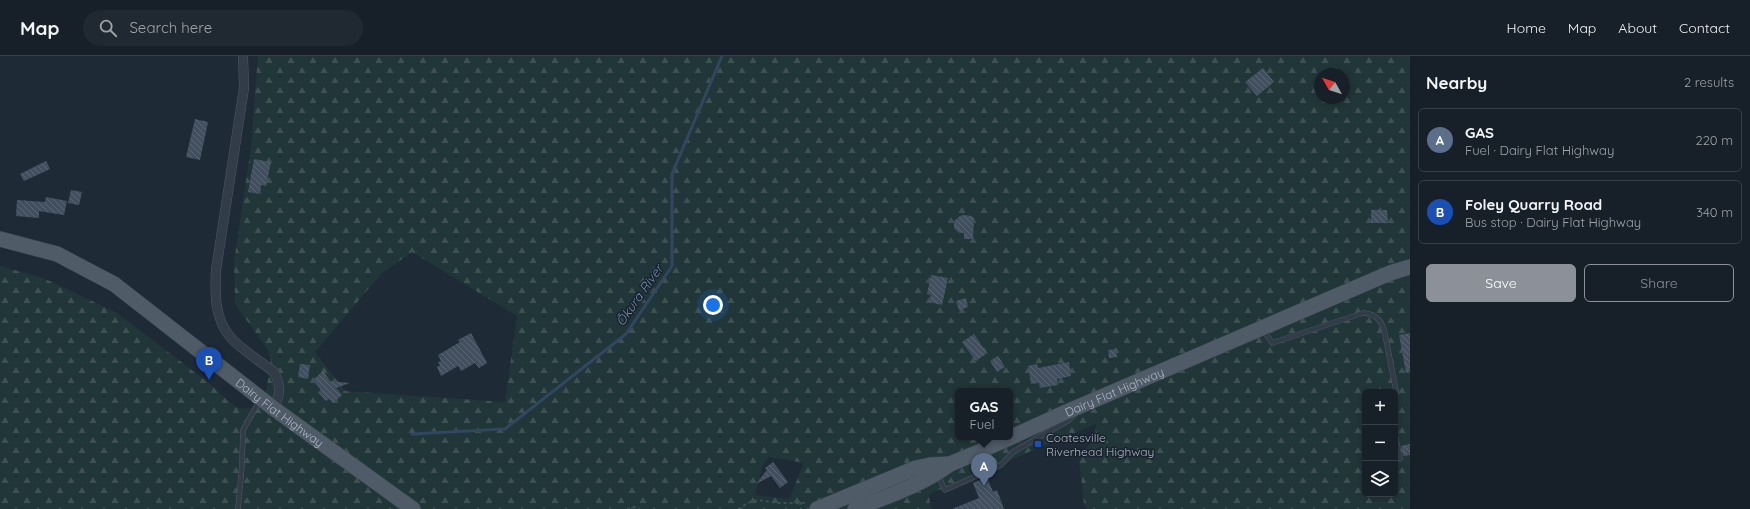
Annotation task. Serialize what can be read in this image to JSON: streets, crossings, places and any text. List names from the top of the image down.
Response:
{
  "streets": {
    "main road": ["Dairy Flat Highway"]
  },
  "water": ["Ōkura River"],
  "places": {
    "transit": ["Coatesville Riverhead Highway"]
  },
  "north": "top left",
  "page": {
    "header": "Map",
    "search": "Search here",
    "nav": [
      "Home",
      "Map",
      "About",
      "Contact"
    ],
    "heading": ["Nearby", "2 results"],
    "list": [
      {
        "mark": "A",
        "name": "GAS",
        "note": "Fuel · Dairy Flat Highway",
        "value": "220 m"
      },
      {
        "mark": "B",
        "name": "Foley Quarry Road",
        "note": "Bus stop · Dairy Flat Highway",
        "value": "340 m"
      }
    ],
    "buttons": ["Save", "Share"],
    "pins": ["B", "A"],
    "popup": ["GAS", "Fuel"],
    "map_buttons": ["+", "−"]
  }
}
